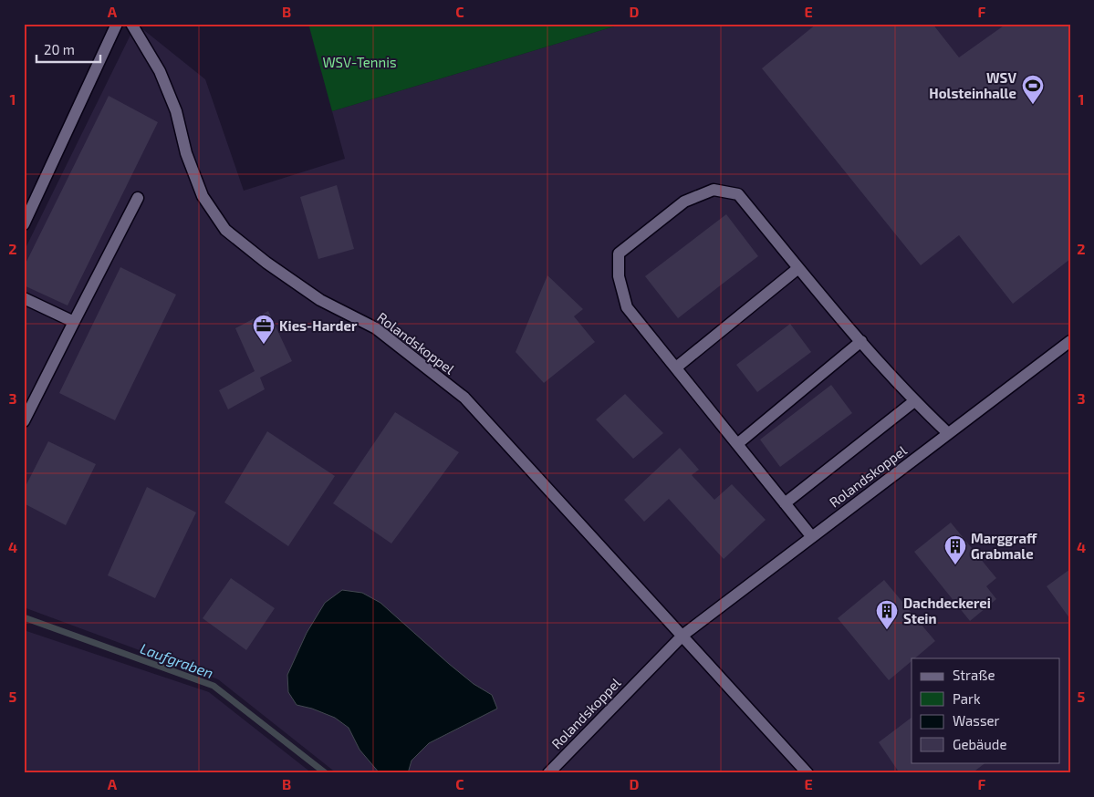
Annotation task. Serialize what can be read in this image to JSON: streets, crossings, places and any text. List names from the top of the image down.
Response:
{
  "streets": {
    "street": ["Rolandskoppel"]
  },
  "water": ["Laufgraben"],
  "parks": ["WSV-Tennis"],
  "places": {
    "sports": ["WSV Holsteinhalle"],
    "office": ["Kies-Harder"],
    "building": ["Marggraff Grabmale", "Dachdeckerei Stein"]
  },
  "legend": [
    "Straße",
    "Park",
    "Wasser",
    "Gebäude"
  ],
  "scale_bar": "20 m",
  "grid": {
    "columns": [
      "A",
      "B",
      "C",
      "D",
      "E",
      "F"
    ],
    "rows": [
      "1",
      "2",
      "3",
      "4",
      "5"
    ]
  }
}
